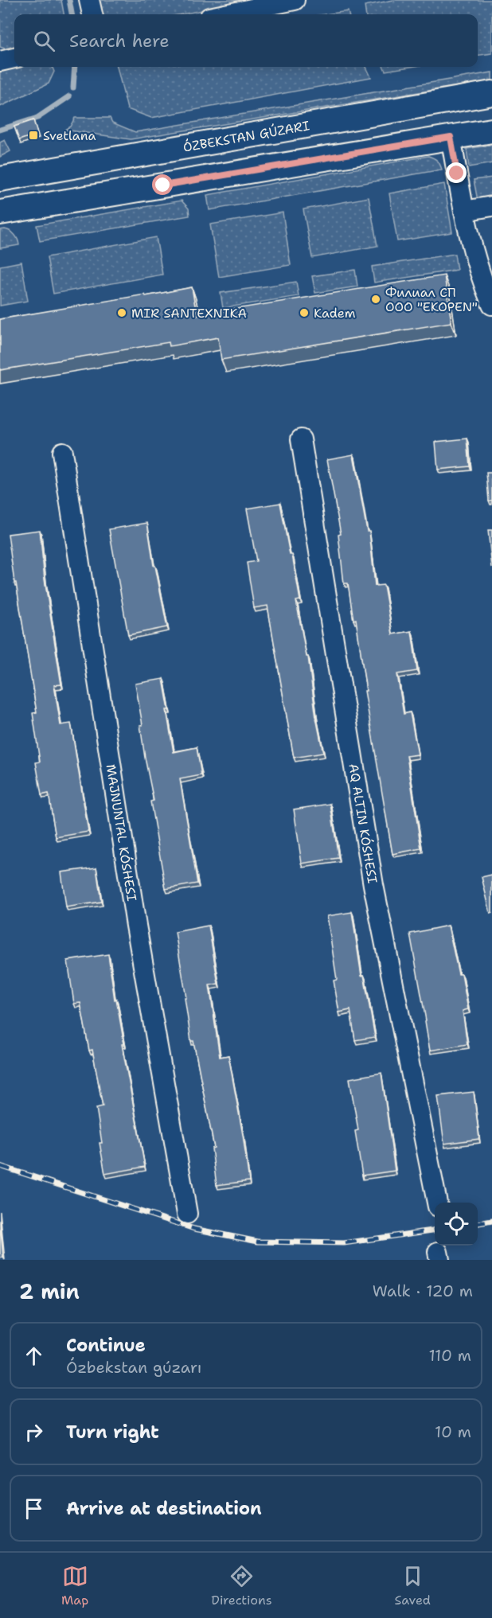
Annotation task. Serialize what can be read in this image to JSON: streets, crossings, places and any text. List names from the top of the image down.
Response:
{
  "streets": {
    "street": ["MAJNUNTAL KÓSHESI"]
  },
  "places": {
    "transit": ["Svetlana"],
    "other": ["Филиал СП OOO \"EKOPEN\"", "MIR SANTEXNIKA", "Kadem"]
  },
  "page": {
    "search": "Search here",
    "heading": ["2 min", "Walk · 120 m"],
    "list": [
      ["Continue", "Ózbekstan gúzarı", "110 m"],
      ["Turn right", "10 m"],
      "Arrive at destination"
    ],
    "nav": ["Map", "Directions", "Saved"]
  }
}
